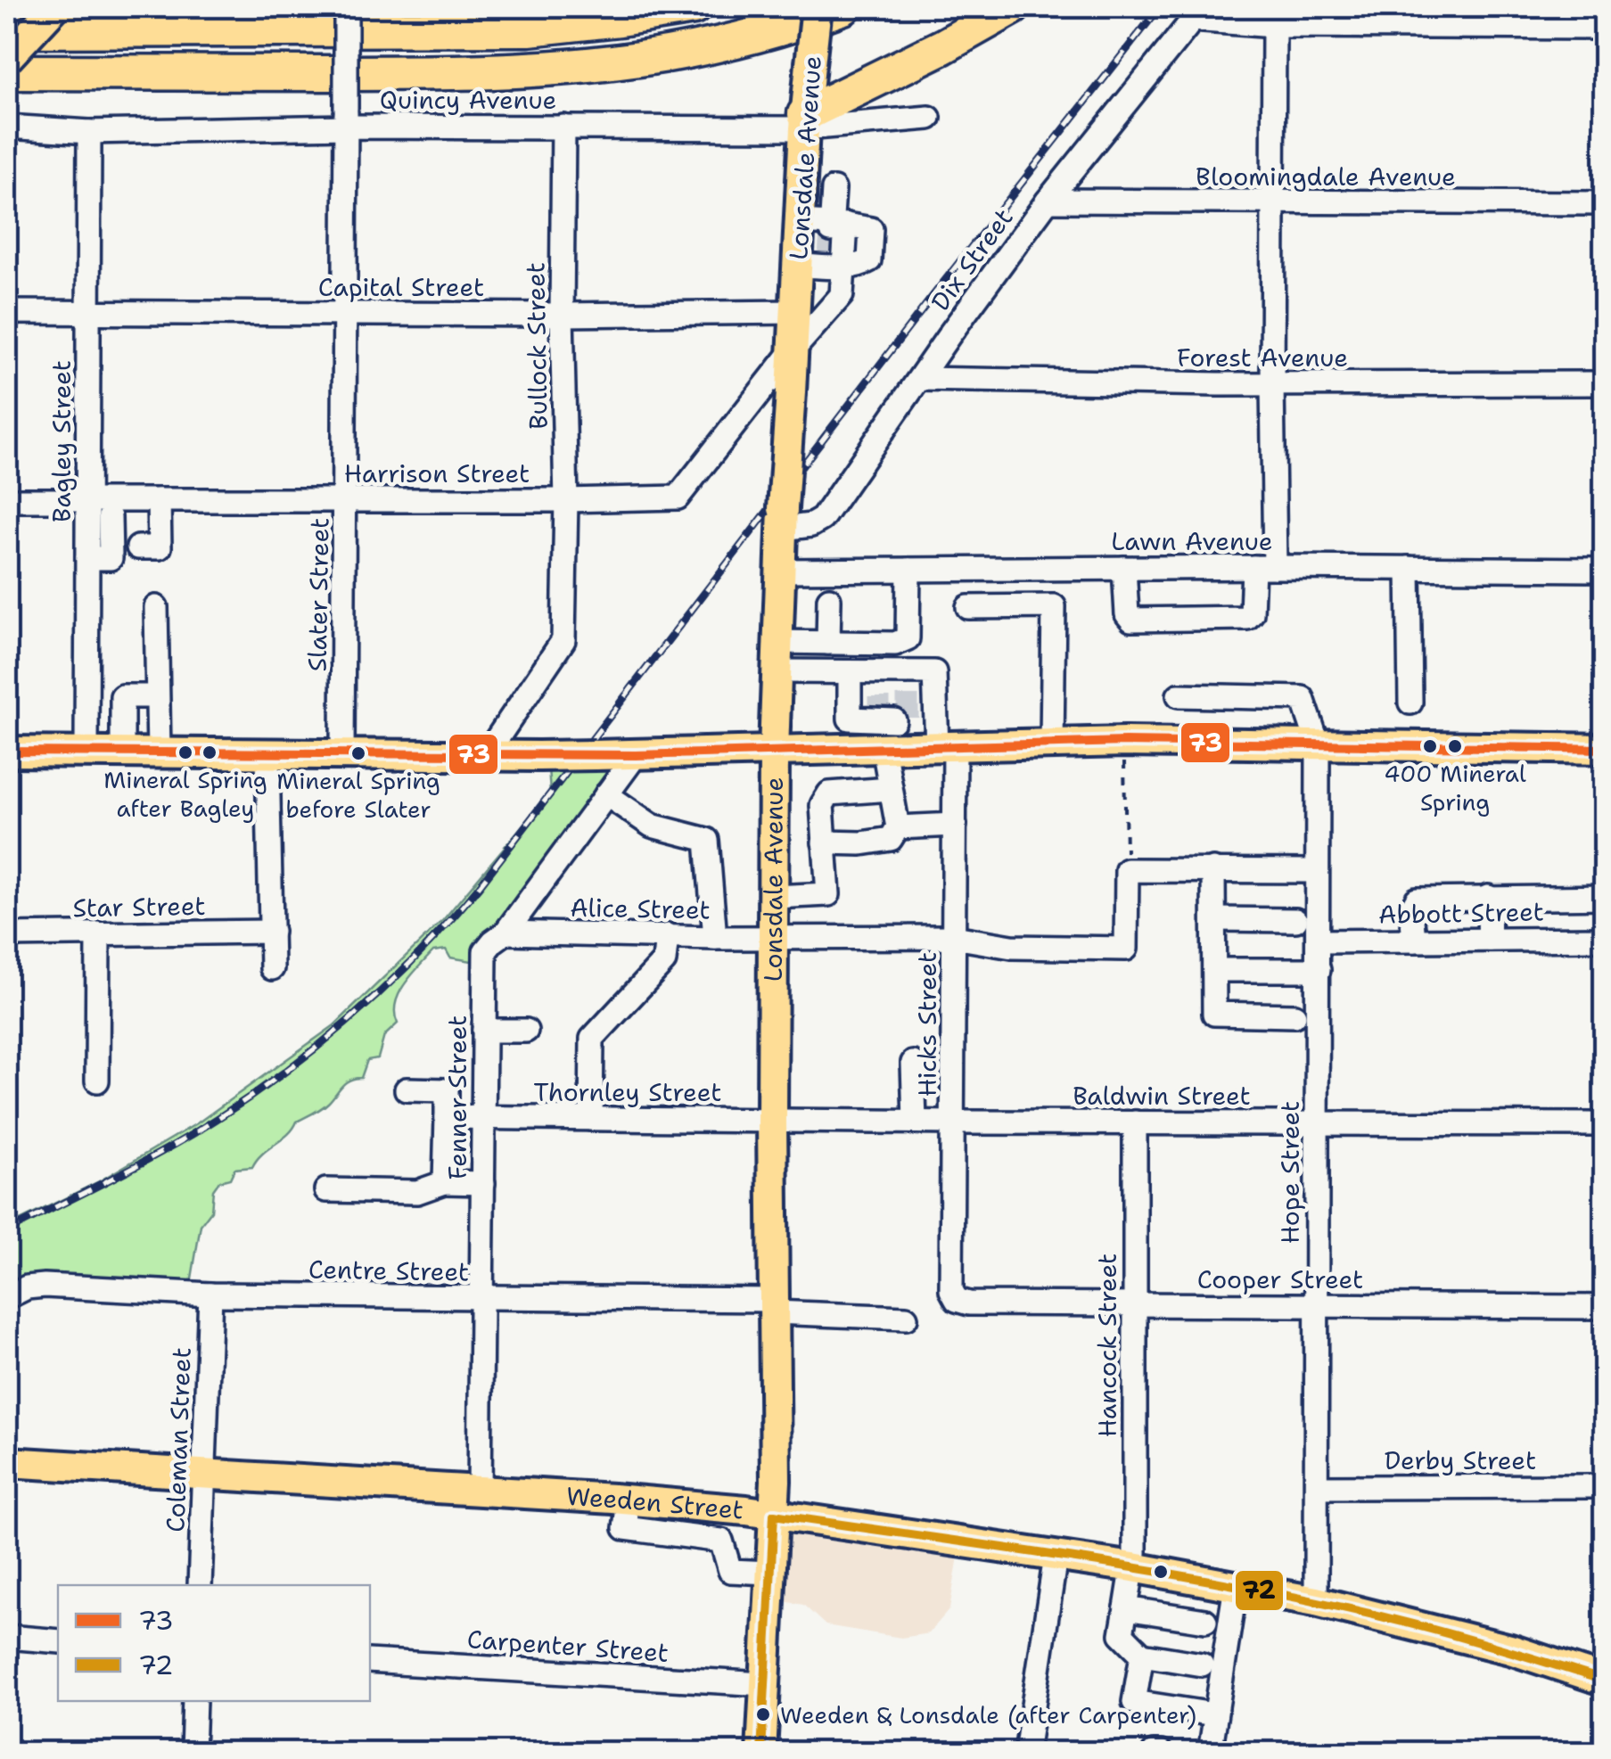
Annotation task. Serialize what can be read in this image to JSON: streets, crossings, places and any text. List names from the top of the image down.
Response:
{
  "streets": {
    "main road": ["Lonsdale Avenue", "Weeden Street"],
    "street": [
      "Quincy Avenue",
      "Bloomingdale Avenue",
      "Dix Street",
      "Capital Street",
      "Bullock Street",
      "Forest Avenue",
      "Bagley Street",
      "Harrison Street",
      "Lawn Avenue",
      "Slater Street",
      "Star Street",
      "Alice Street",
      "Abbott Street",
      "Hicks Street",
      "Thornley Street",
      "Baldwin Street",
      "Fenner Street",
      "Hope Street",
      "Centre Street",
      "Cooper Street",
      "Hancock Street",
      "Coleman Street",
      "Derby Street",
      "Carpenter Street"
    ]
  },
  "crossings": [
    ["Quincy Avenue", "Lonsdale Avenue"],
    ["Quincy Avenue", "Bullock Street"],
    ["Quincy Avenue", "Bagley Street"],
    ["Quincy Avenue", "Slater Street"],
    ["Lonsdale Avenue", "Dix Street"],
    ["Lonsdale Avenue", "Capital Street"],
    ["Lonsdale Avenue", "Harrison Street"],
    ["Lonsdale Avenue", "Lawn Avenue"],
    ["Lonsdale Avenue", "Alice Street"],
    ["Lonsdale Avenue", "Thornley Street"],
    ["Lonsdale Avenue", "Baldwin Street"],
    ["Lonsdale Avenue", "Centre Street"],
    ["Lonsdale Avenue", "Weeden Street"],
    ["Lonsdale Avenue", "Carpenter Street"],
    ["Bloomingdale Avenue", "Dix Street"],
    ["Dix Street", "Forest Avenue"],
    ["Capital Street", "Bullock Street"],
    ["Capital Street", "Bagley Street"],
    ["Capital Street", "Slater Street"],
    ["Bullock Street", "Harrison Street"],
    ["Bagley Street", "Harrison Street"],
    ["Harrison Street", "Slater Street"],
    ["Alice Street", "Fenner Street"],
    ["Abbott Street", "Hope Street"],
    ["Hicks Street", "Baldwin Street"],
    ["Hicks Street", "Cooper Street"],
    ["Thornley Street", "Baldwin Street"],
    ["Thornley Street", "Fenner Street"],
    ["Baldwin Street", "Hope Street"],
    ["Baldwin Street", "Hancock Street"],
    ["Fenner Street", "Centre Street"],
    ["Fenner Street", "Weeden Street"],
    ["Hope Street", "Cooper Street"],
    ["Hope Street", "Derby Street"],
    ["Hope Street", "Weeden Street"],
    ["Centre Street", "Coleman Street"],
    ["Cooper Street", "Hancock Street"],
    ["Hancock Street", "Weeden Street"],
    ["Coleman Street", "Weeden Street"]
  ],
  "places": [
    "400 Mineral Spring",
    "Mineral Spring after Bagley",
    "Mineral Spring before Slater",
    "Weeden & Lonsdale (after Carpenter)"
  ],
  "lines": ["transit line 73", "transit line 72"],
  "legend": ["73", "72"]
}
